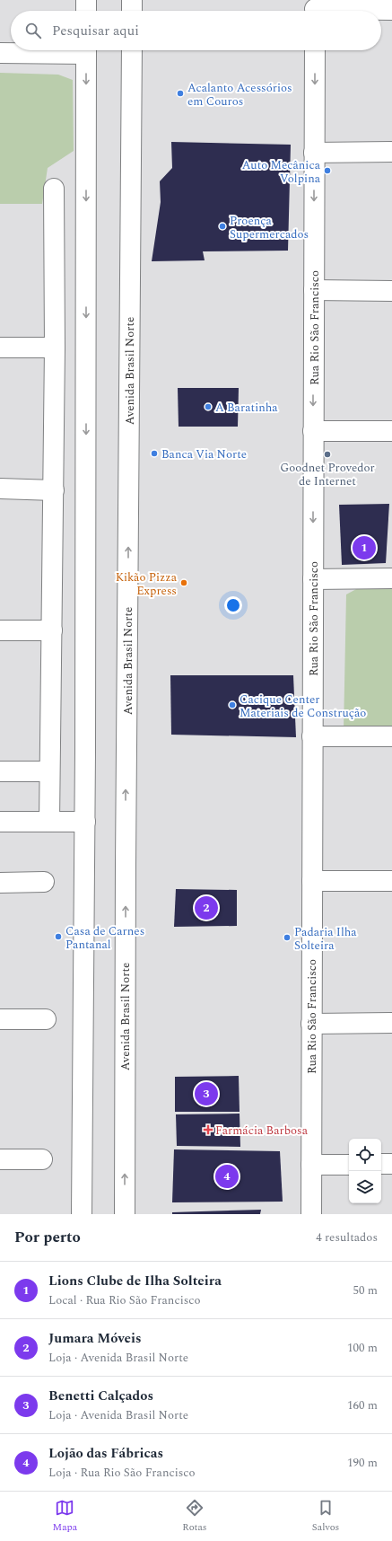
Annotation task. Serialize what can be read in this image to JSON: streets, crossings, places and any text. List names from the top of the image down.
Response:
{
  "streets": {
    "street": ["Rua Rio São Francisco", "Avenida Brasil Norte"]
  },
  "one_way": ["Rua Rio São Francisco"],
  "places": {
    "other": [
      "Acalanto Acessórios em Couros",
      "Auto Mecânica Volpina",
      "Proença Supermercados",
      "A Baratinha",
      "Banca Via Norte",
      "Goodnet Provedor de Internet",
      "Kikão Pizza Express",
      "Cacique Center Materiais de Construção",
      "Casa de Carnes Pantanal",
      "Padaria Ilha Solteira"
    ],
    "health": ["Farmácia Barbosa"]
  },
  "page": {
    "search": "Pesquisar aqui",
    "pins": [
      "1",
      "2",
      "3",
      "4"
    ],
    "heading": ["Por perto", "4 resultados"],
    "list": [
      {
        "mark": "1",
        "name": "Lions Clube de Ilha Solteira",
        "note": "Local · Rua Rio São Francisco",
        "value": "50 m"
      },
      {
        "mark": "2",
        "name": "Jumara Móveis",
        "note": "Loja · Avenida Brasil Norte",
        "value": "100 m"
      },
      {
        "mark": "3",
        "name": "Benetti Calçados",
        "note": "Loja · Avenida Brasil Norte",
        "value": "160 m"
      },
      {
        "mark": "4",
        "name": "Lojão das Fábricas",
        "note": "Loja · Rua Rio São Francisco",
        "value": "190 m"
      }
    ],
    "nav": ["Mapa", "Rotas", "Salvos"]
  }
}
